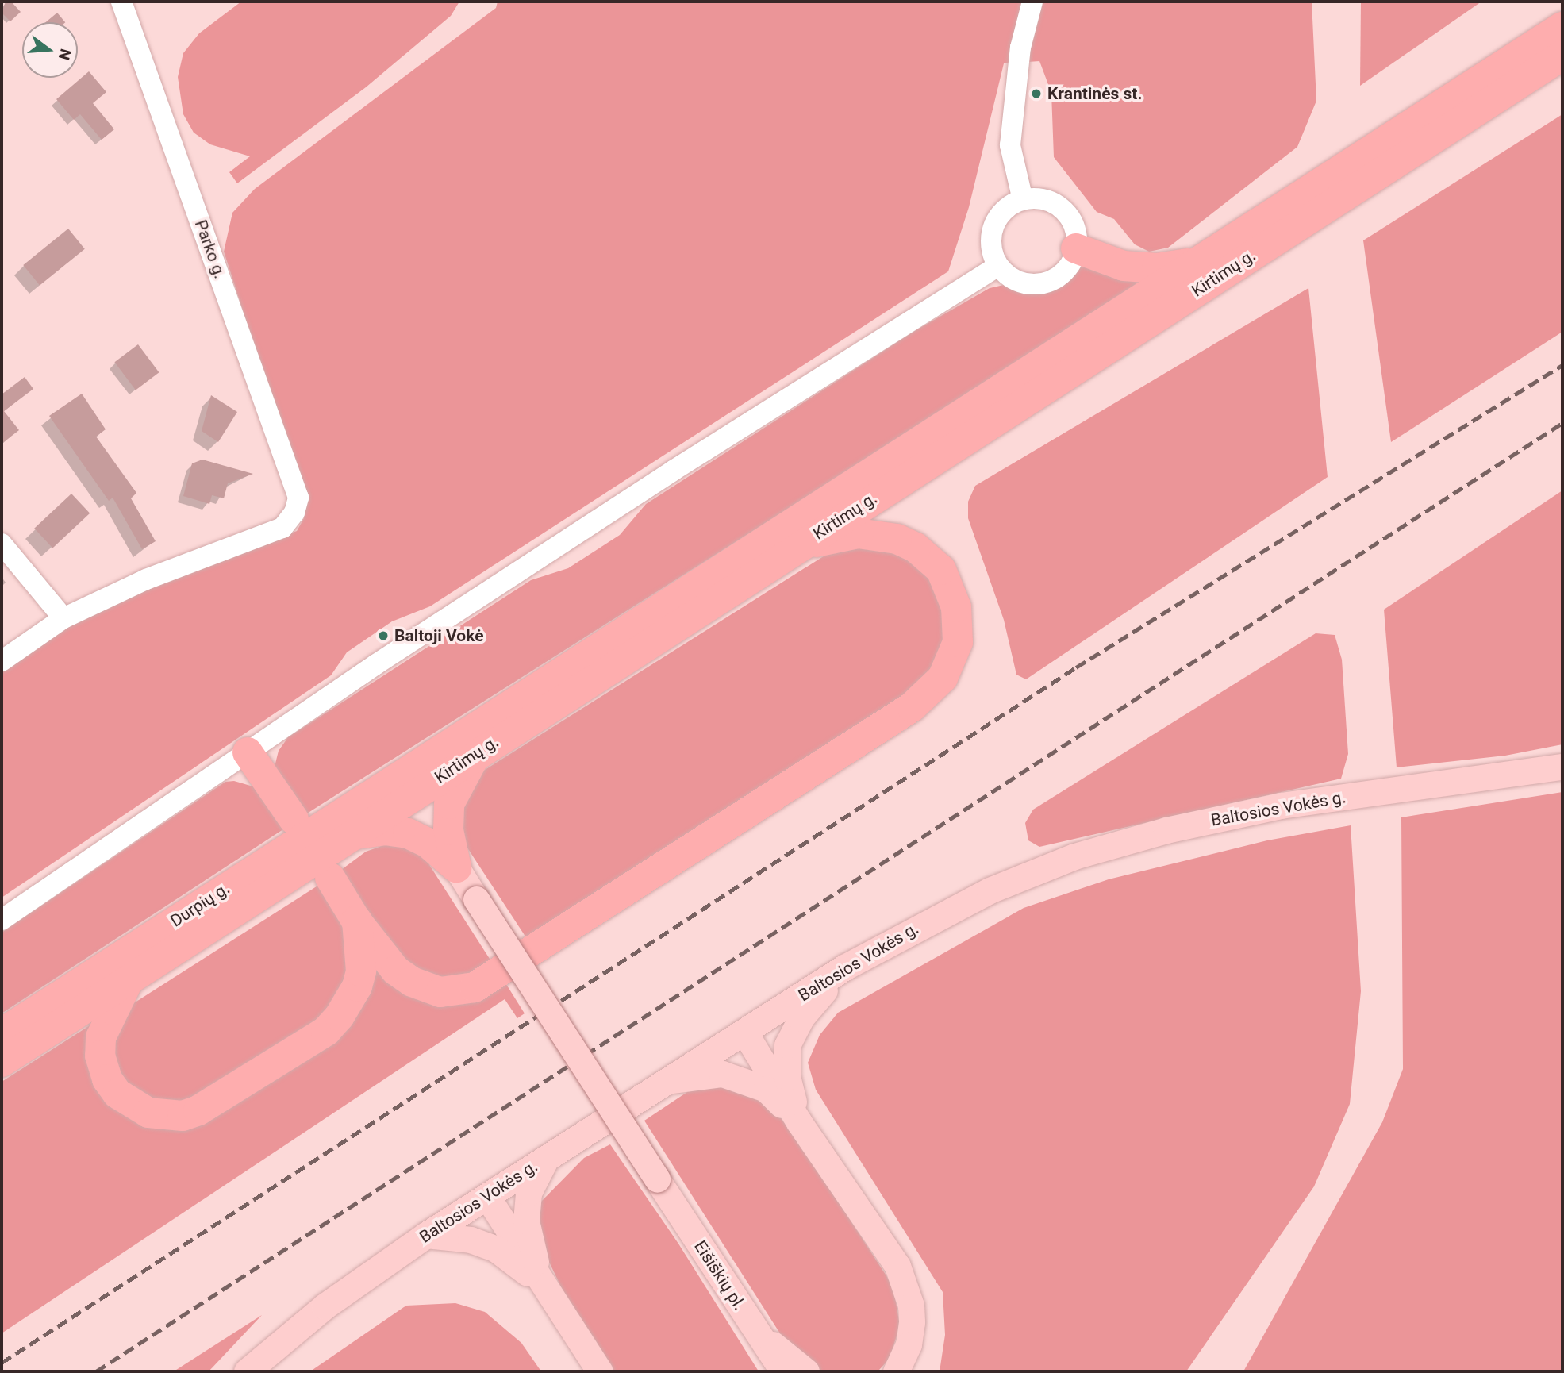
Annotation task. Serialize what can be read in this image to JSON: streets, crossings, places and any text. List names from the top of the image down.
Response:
{
  "streets": {
    "highway": ["Kirtimų g.", "Durpių g."],
    "main road": ["Baltosios Vokės g.", "Eišiškių pl."],
    "street": ["Parko g."]
  },
  "crossings": [
    ["Kirtimų g.", "Durpių g."]
  ],
  "places": ["Krantinės st.", "Baltoji Vokė"],
  "north": "right"
}
